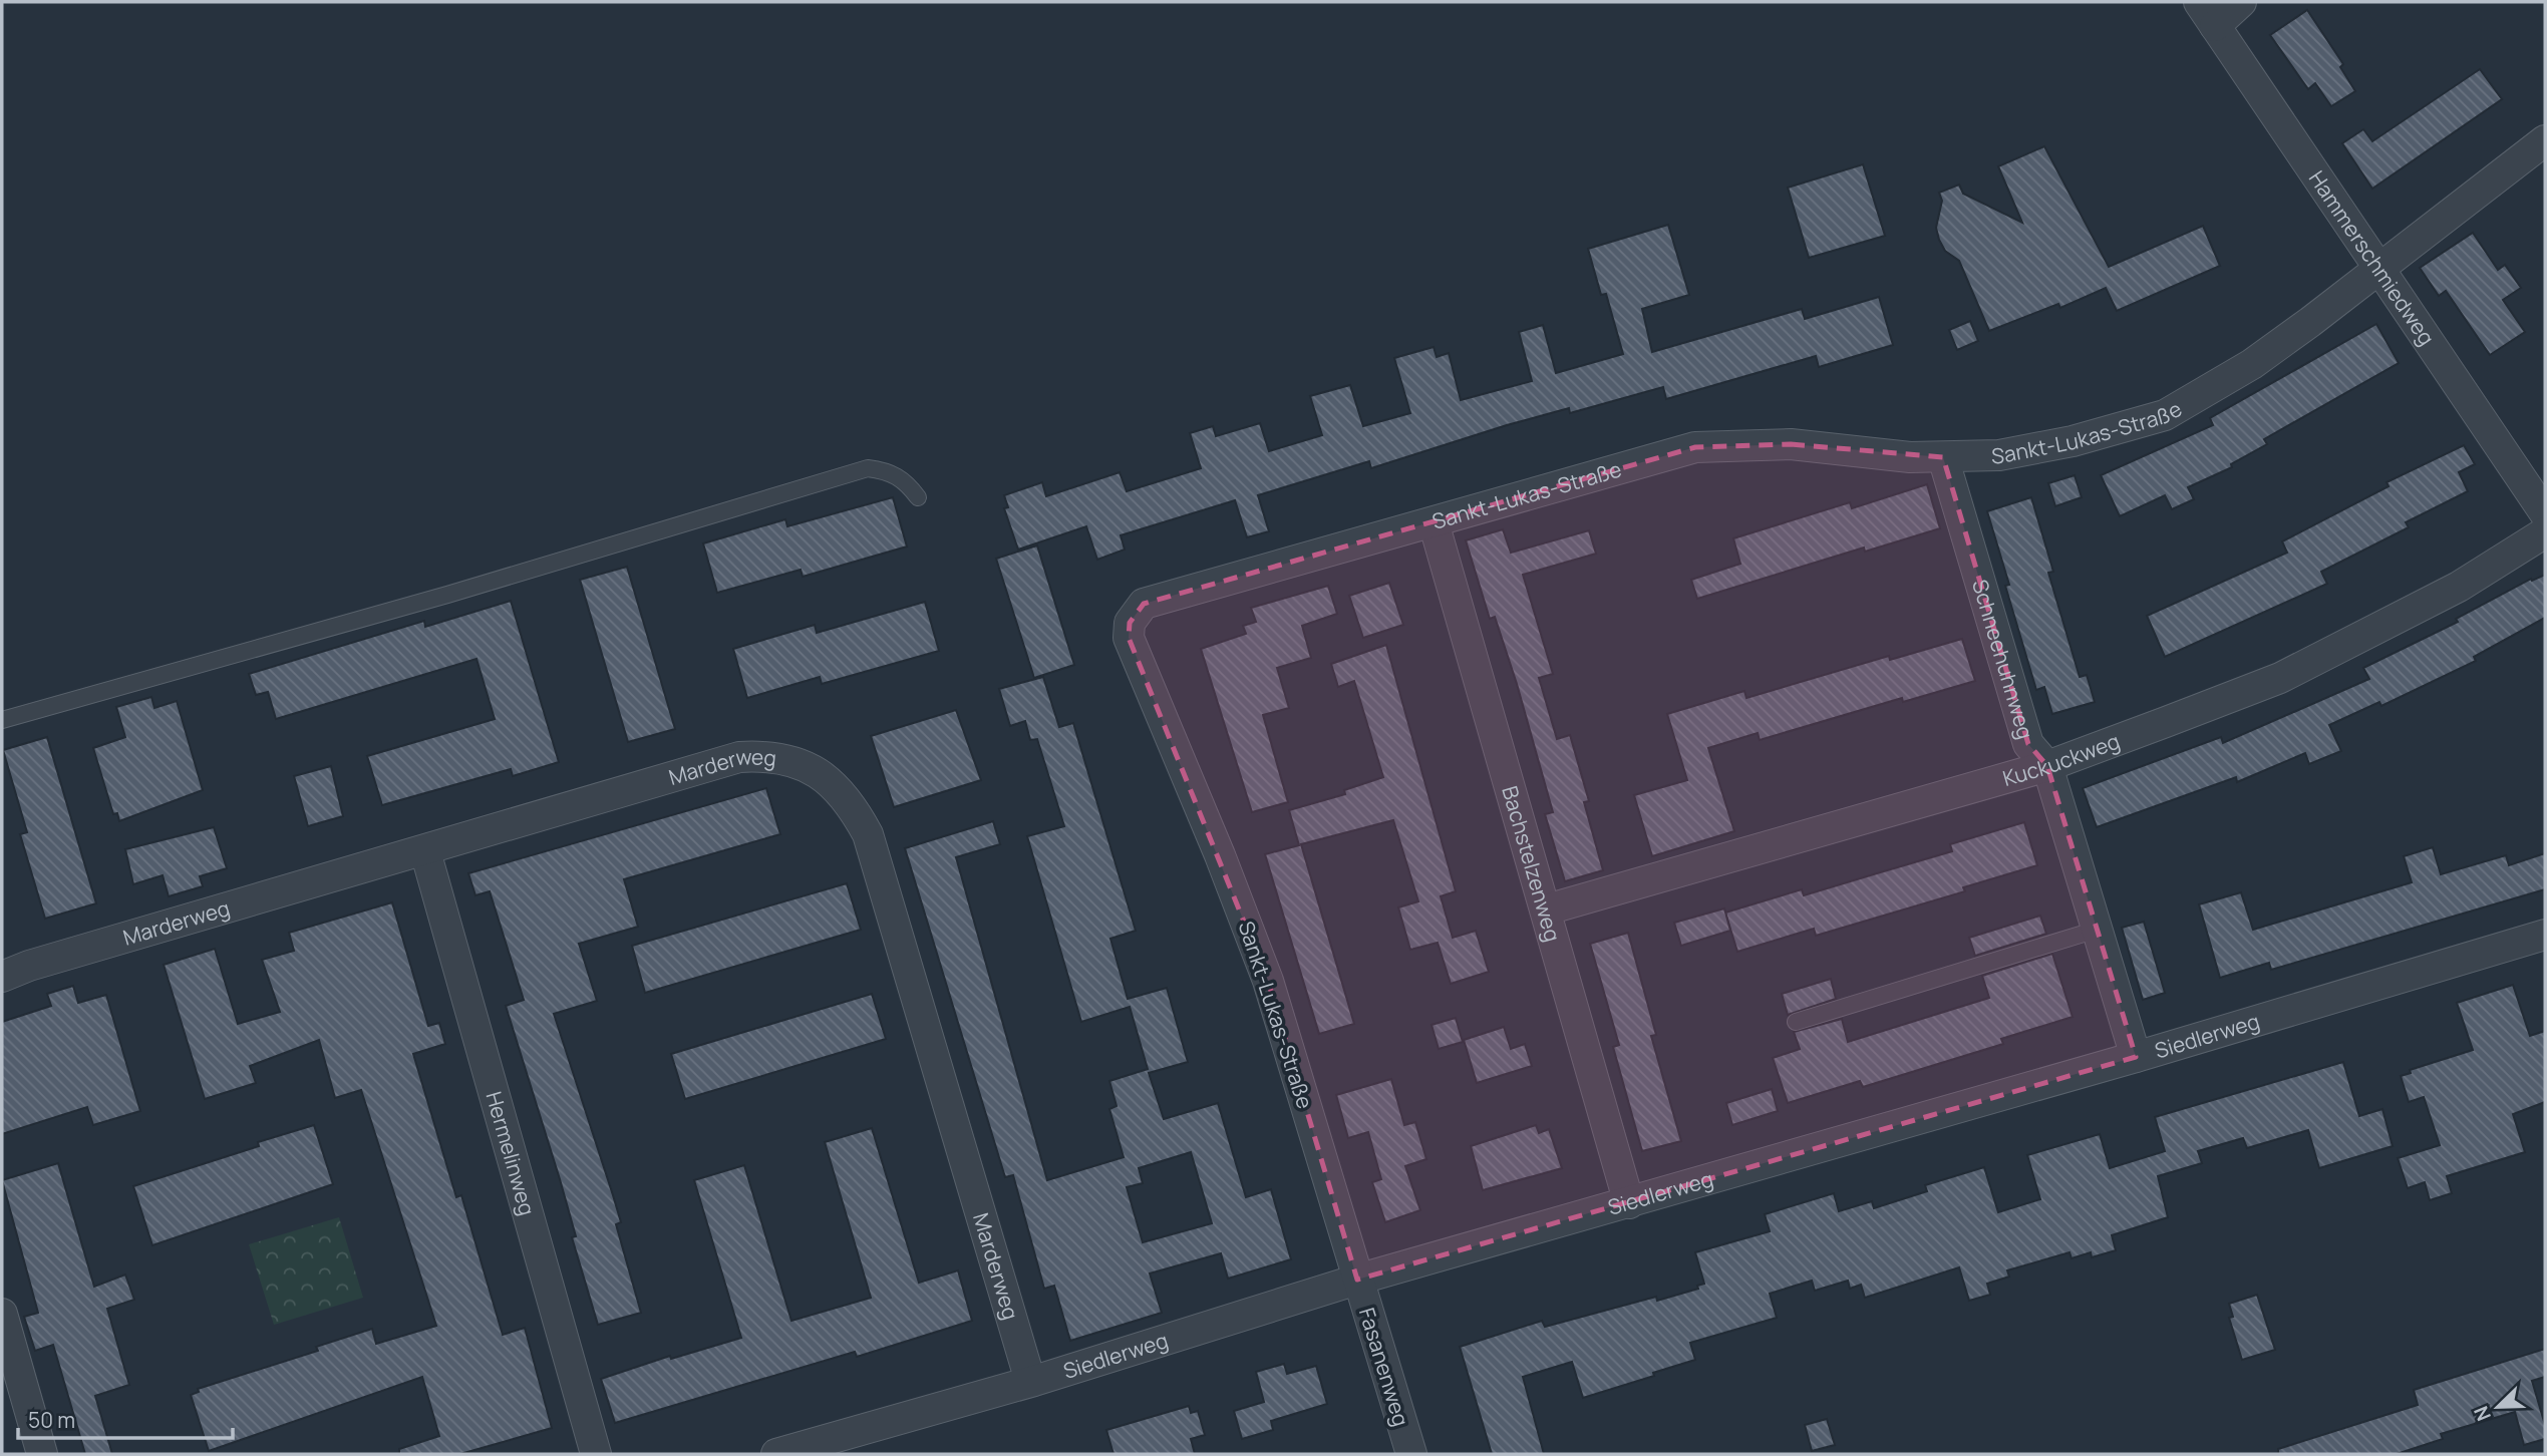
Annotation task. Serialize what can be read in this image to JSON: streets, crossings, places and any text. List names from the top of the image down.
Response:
{
  "streets": {
    "street": [
      "Hammerschmiedweg",
      "Sankt-Lukas-Straße",
      "Schneehuhnweg",
      "Kuckuckweg",
      "Marderweg",
      "Bachstelzenweg",
      "Siedlerweg",
      "Hermelinweg",
      "Fasanenweg"
    ]
  },
  "crossings": [
    ["Hammerschmiedweg", "Sankt-Lukas-Straße"],
    ["Sankt-Lukas-Straße", "Schneehuhnweg"],
    ["Sankt-Lukas-Straße", "Bachstelzenweg"],
    ["Sankt-Lukas-Straße", "Siedlerweg"],
    ["Sankt-Lukas-Straße", "Fasanenweg"],
    ["Schneehuhnweg", "Kuckuckweg"],
    ["Schneehuhnweg", "Siedlerweg"],
    ["Kuckuckweg", "Bachstelzenweg"],
    ["Marderweg", "Siedlerweg"],
    ["Marderweg", "Hermelinweg"],
    ["Bachstelzenweg", "Siedlerweg"],
    ["Siedlerweg", "Fasanenweg"]
  ],
  "scale_bar": "50 m",
  "north": "bottom left"
}
